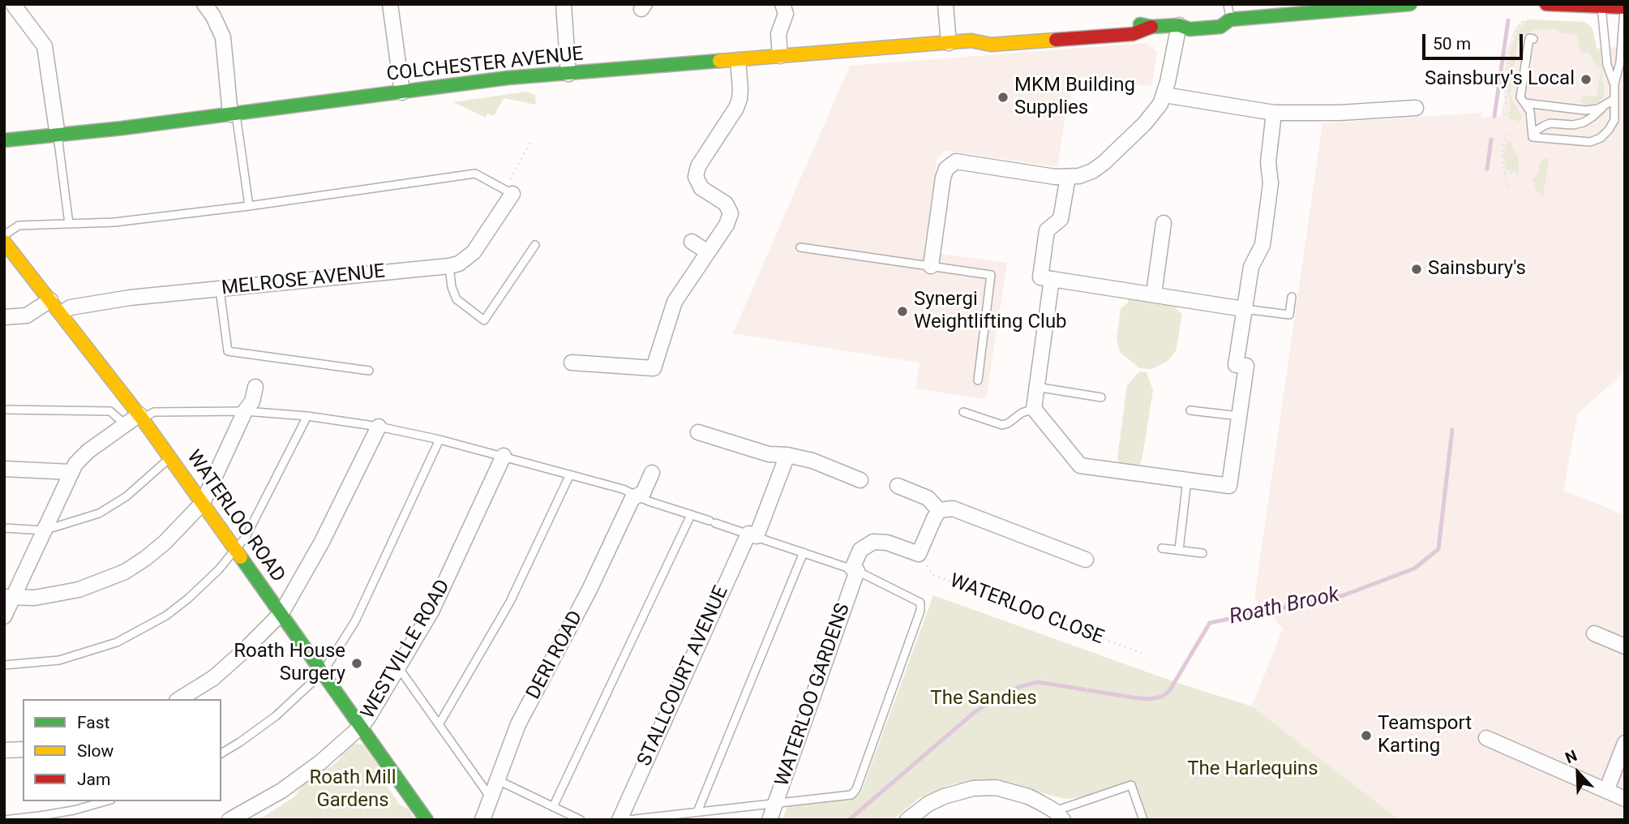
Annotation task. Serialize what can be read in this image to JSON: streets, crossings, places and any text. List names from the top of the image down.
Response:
{
  "streets": {
    "street": [
      "COLCHESTER AVENUE",
      "MELROSE AVENUE",
      "WATERLOO ROAD",
      "WESTVILLE ROAD",
      "DERI ROAD",
      "STALLCOURT AVENUE",
      "WATERLOO GARDENS"
    ],
    "path": ["WATERLOO CLOSE"]
  },
  "crossings": [
    ["MELROSE AVENUE", "WATERLOO ROAD"],
    ["WATERLOO ROAD", "WESTVILLE ROAD"]
  ],
  "water": ["Roath Brook"],
  "parks": ["The Sandies", "The Harlequins", "Roath Mill Gardens"],
  "places": [
    "Sainsbury's Local",
    "MKM Building Supplies",
    "Sainsbury's",
    "Synergi Weightlifting Club",
    "Roath House Surgery",
    "Teamsport Karting"
  ],
  "legend": ["Fast", "Slow", "Jam"],
  "scale_bar": "50 m",
  "north": "top left"
}
